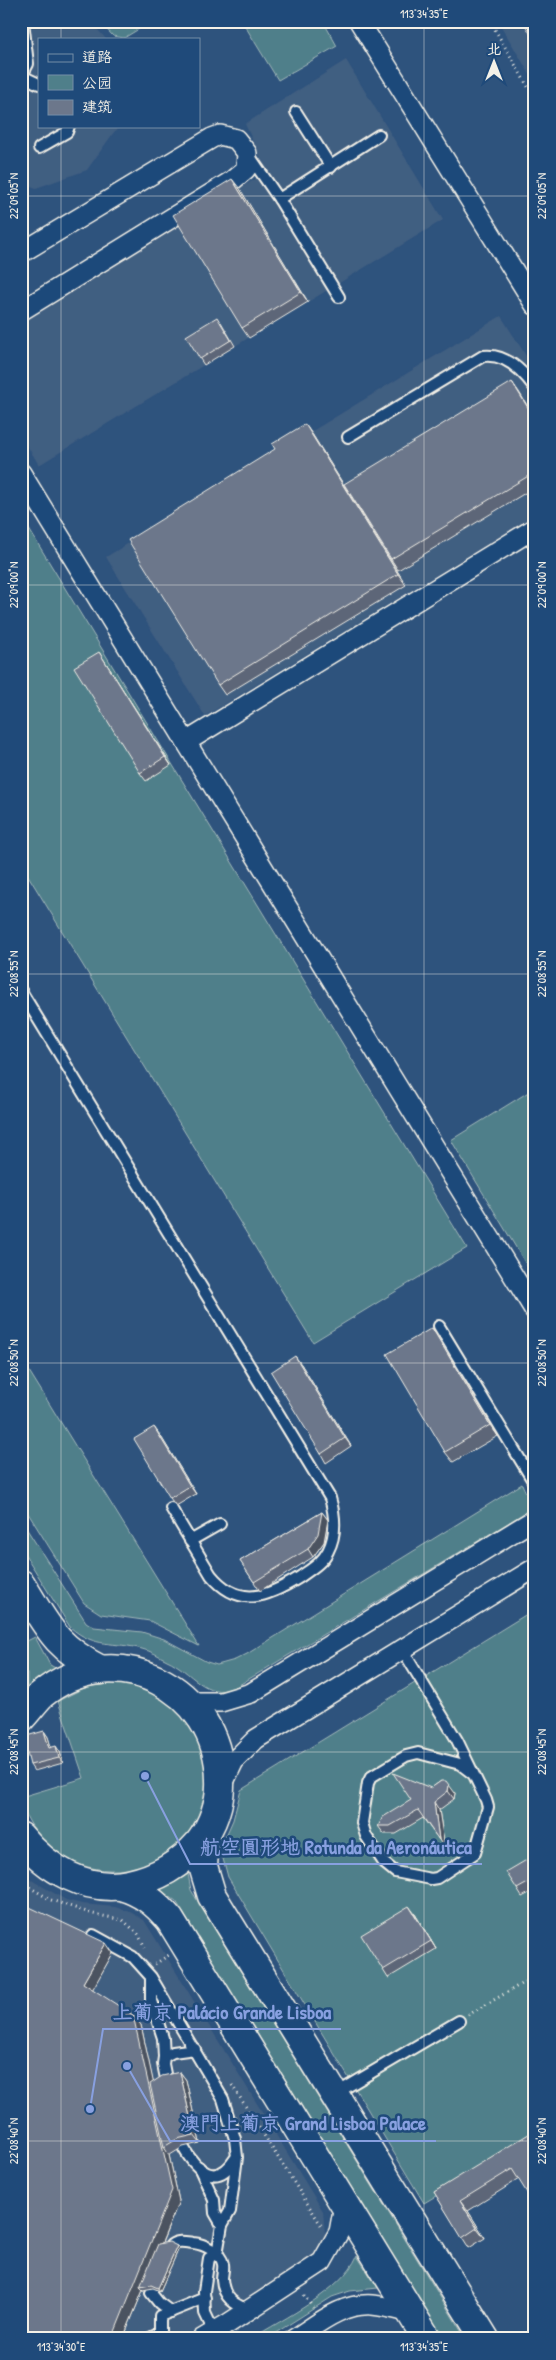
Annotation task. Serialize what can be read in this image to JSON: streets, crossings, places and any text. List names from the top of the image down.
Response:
{
  "places": ["航空圓形地 Rotunda da Aeronáutica", "澳門上葡京 Grand Lisboa Palace", "上葡京 Palácio Grande Lisboa"],
  "legend": ["道路", "公园", "建筑"],
  "north": "top",
  "coordinates": [
    "113°34'35\"E",
    "22°09'05\"N",
    "22°09'00\"N",
    "22°08'55\"N",
    "22°08'50\"N",
    "22°08'45\"N",
    "22°08'40\"N",
    "113°34'30\"E"
  ]
}
